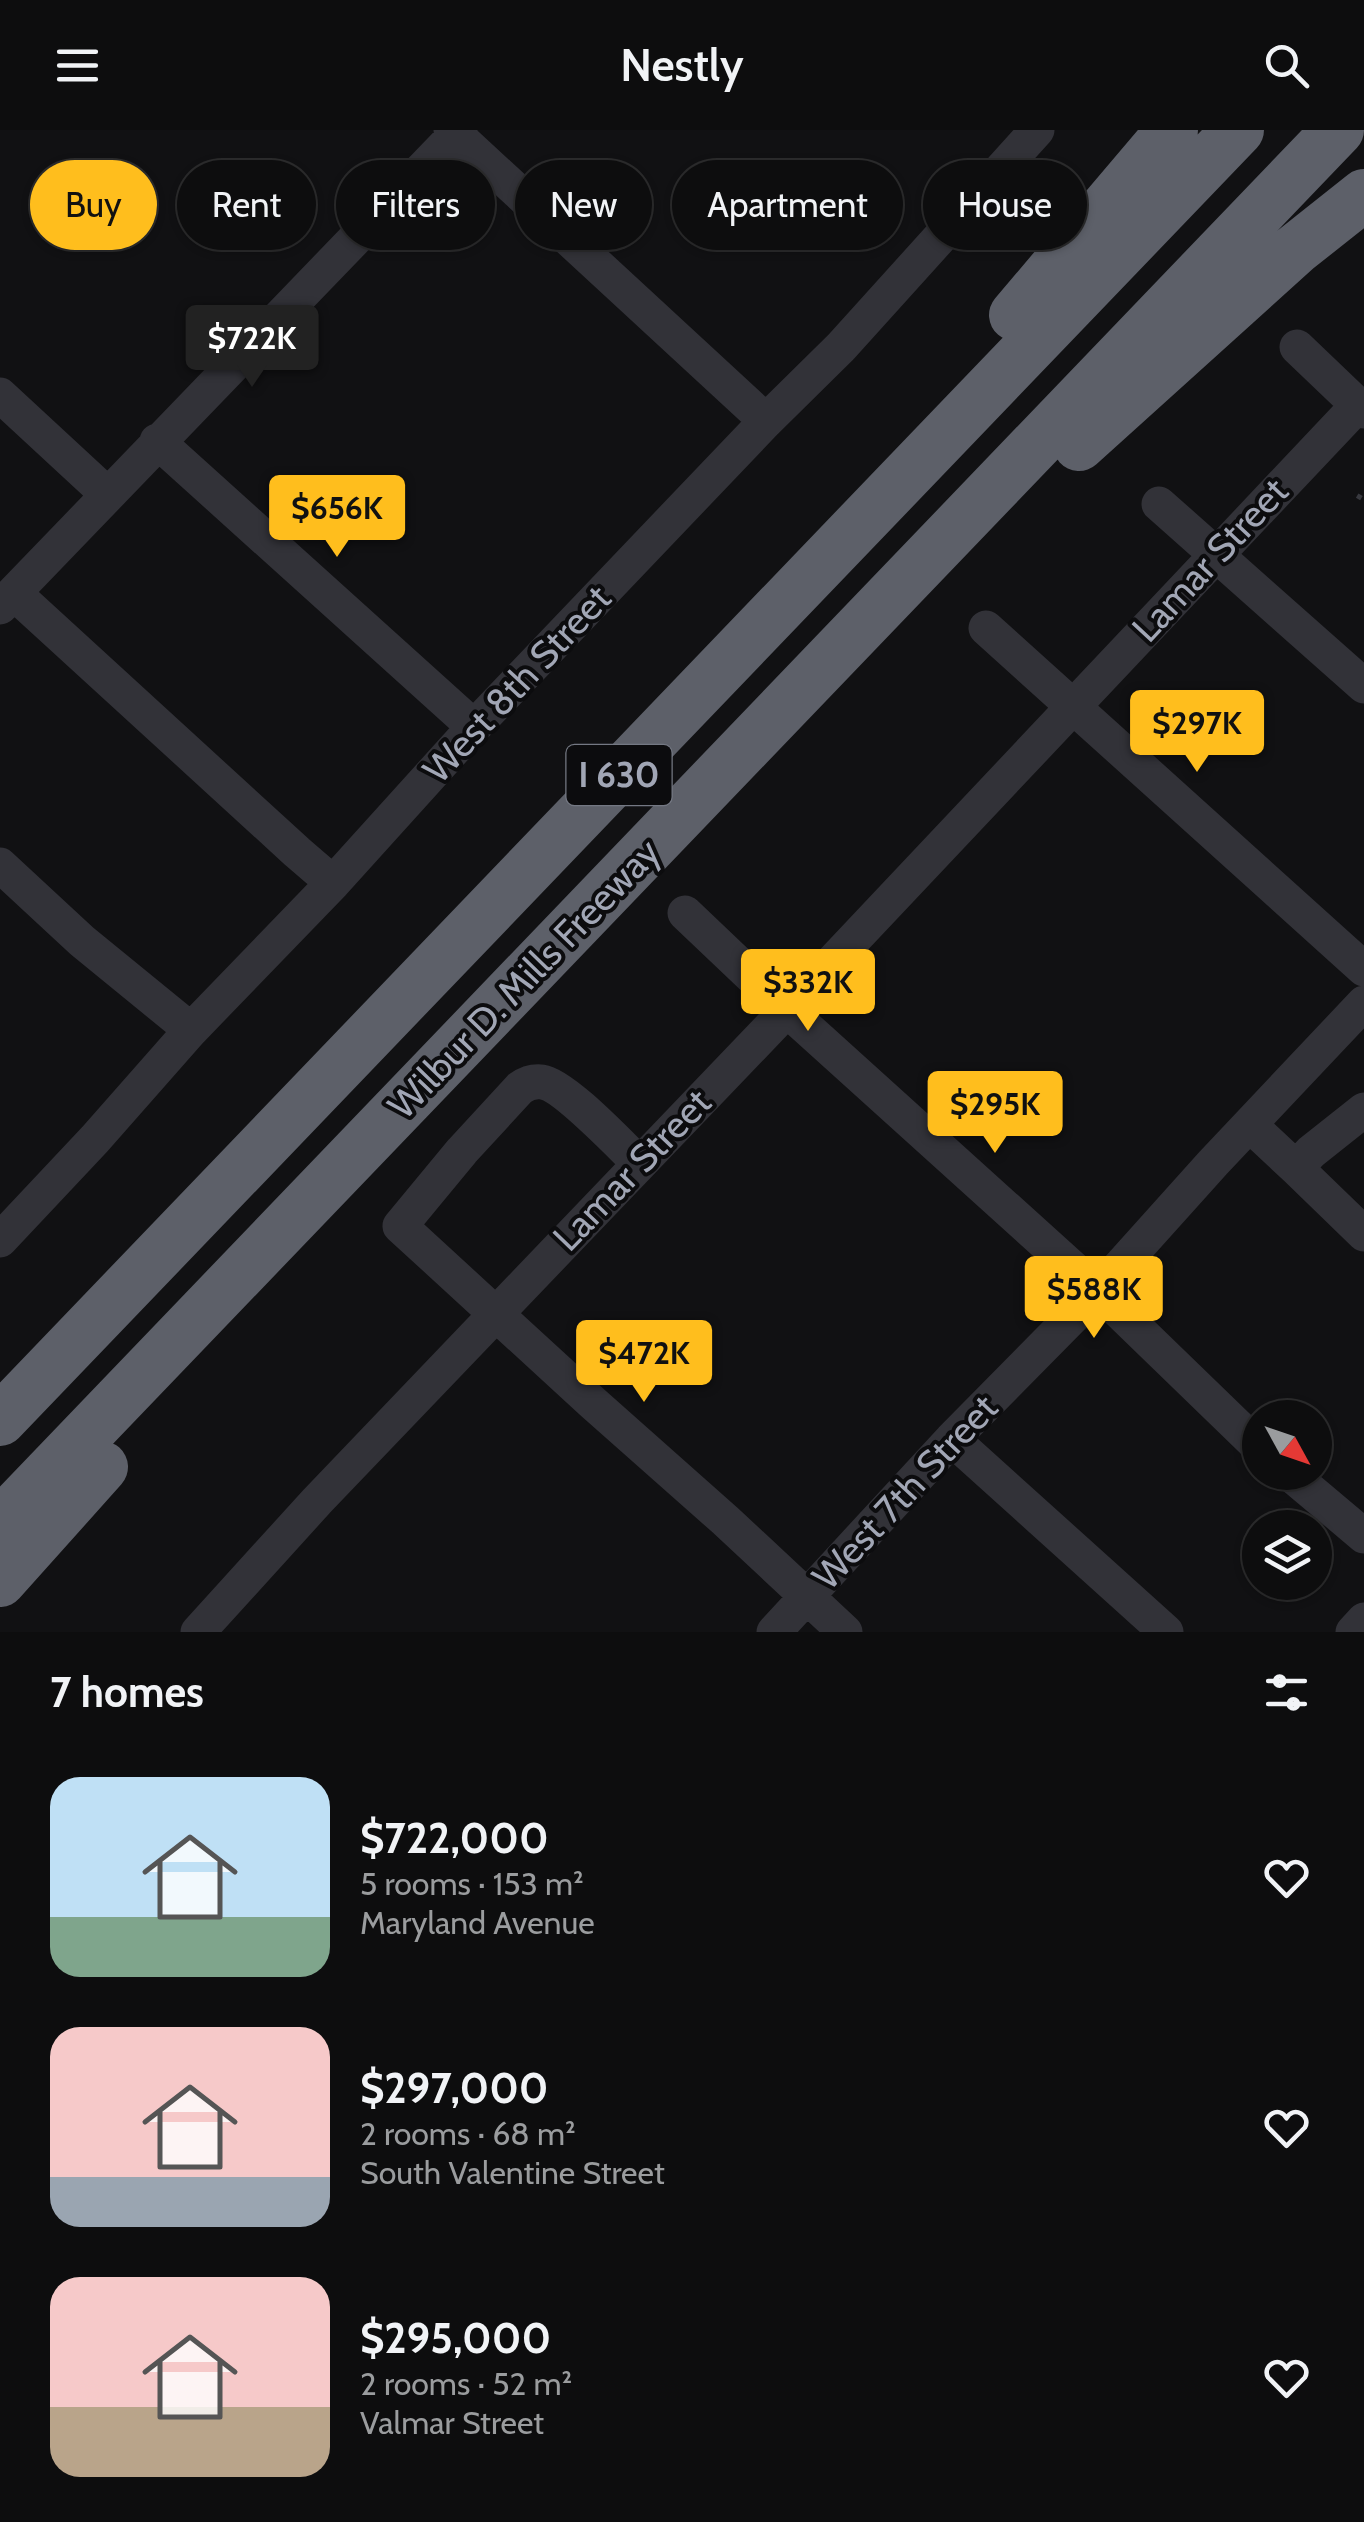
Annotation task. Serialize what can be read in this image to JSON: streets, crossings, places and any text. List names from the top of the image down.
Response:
{
  "streets": {
    "highway": ["I 630", "Wilbur D. Mills Freeway"],
    "street": ["Lamar Street", "West 8th Street", "West 7th Street"]
  },
  "north": "bottom right",
  "page": {
    "header": "Nestly",
    "chip": [
      "Buy",
      "Rent",
      "Filters",
      "New",
      "Apartment",
      "House"
    ],
    "price": [
      "$722K",
      "$656K",
      "$297K",
      "$332K",
      "$295K",
      "$588K",
      "$472K"
    ],
    "heading": "7 homes",
    "list": [
      {
        "name": "$722,000",
        "note": "5 rooms · 153 m² · Maryland Avenue"
      },
      {
        "name": "$297,000",
        "note": "2 rooms · 68 m² · South Valentine Street"
      },
      {
        "name": "$295,000",
        "note": "2 rooms · 52 m² · Valmar Street"
      }
    ]
  }
}
